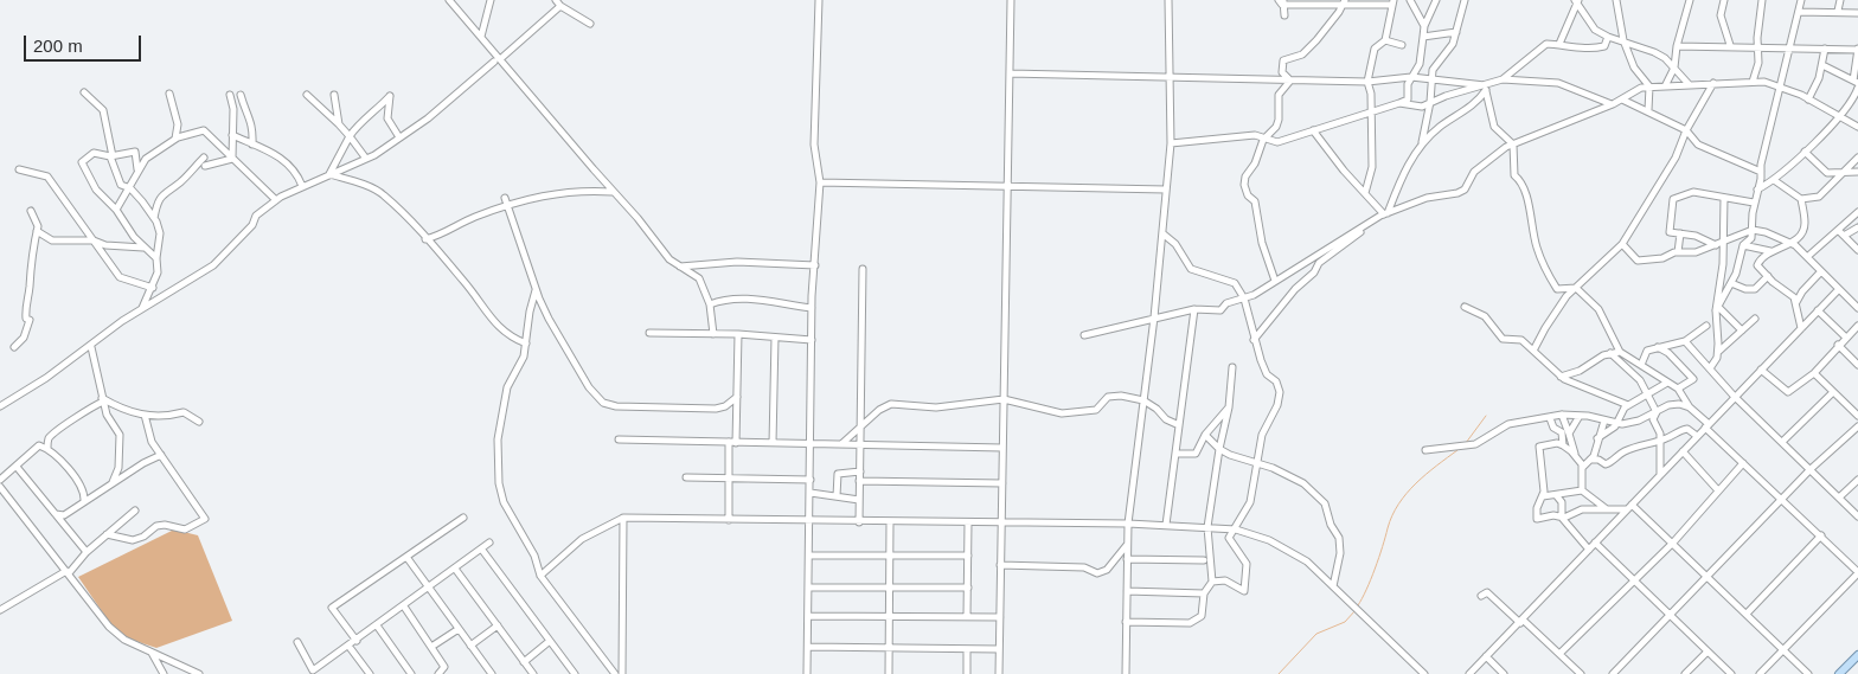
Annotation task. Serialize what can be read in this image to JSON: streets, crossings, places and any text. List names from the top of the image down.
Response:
{
  "scale_bar": "200 m"
}
